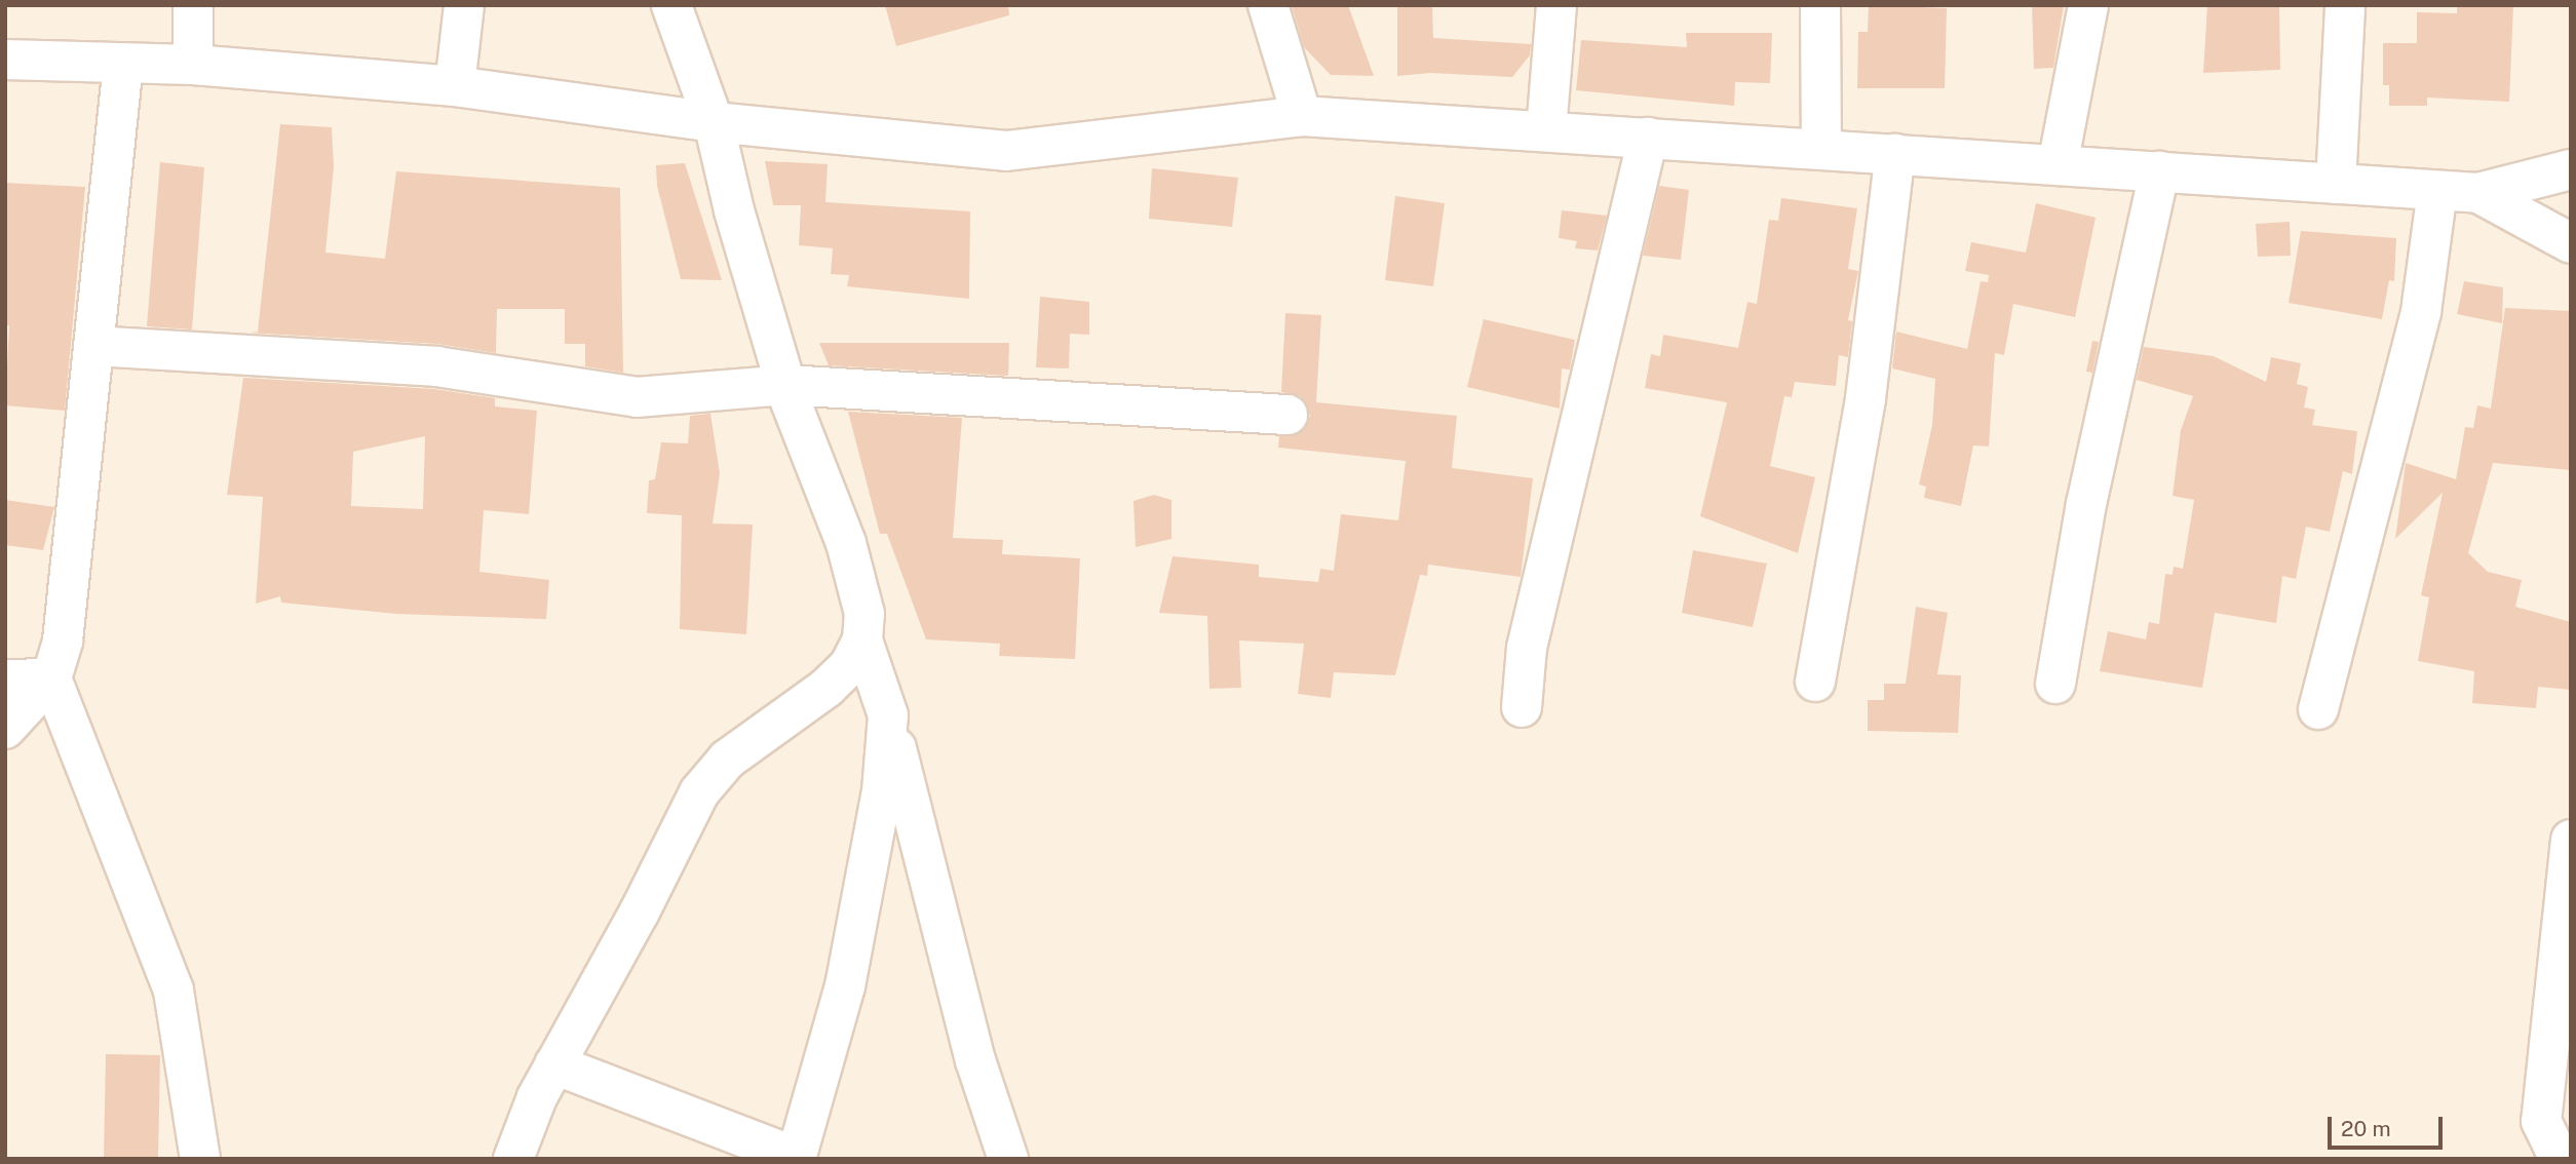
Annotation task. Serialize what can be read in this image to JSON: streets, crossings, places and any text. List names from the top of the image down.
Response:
{
  "scale_bar": "20 m"
}
